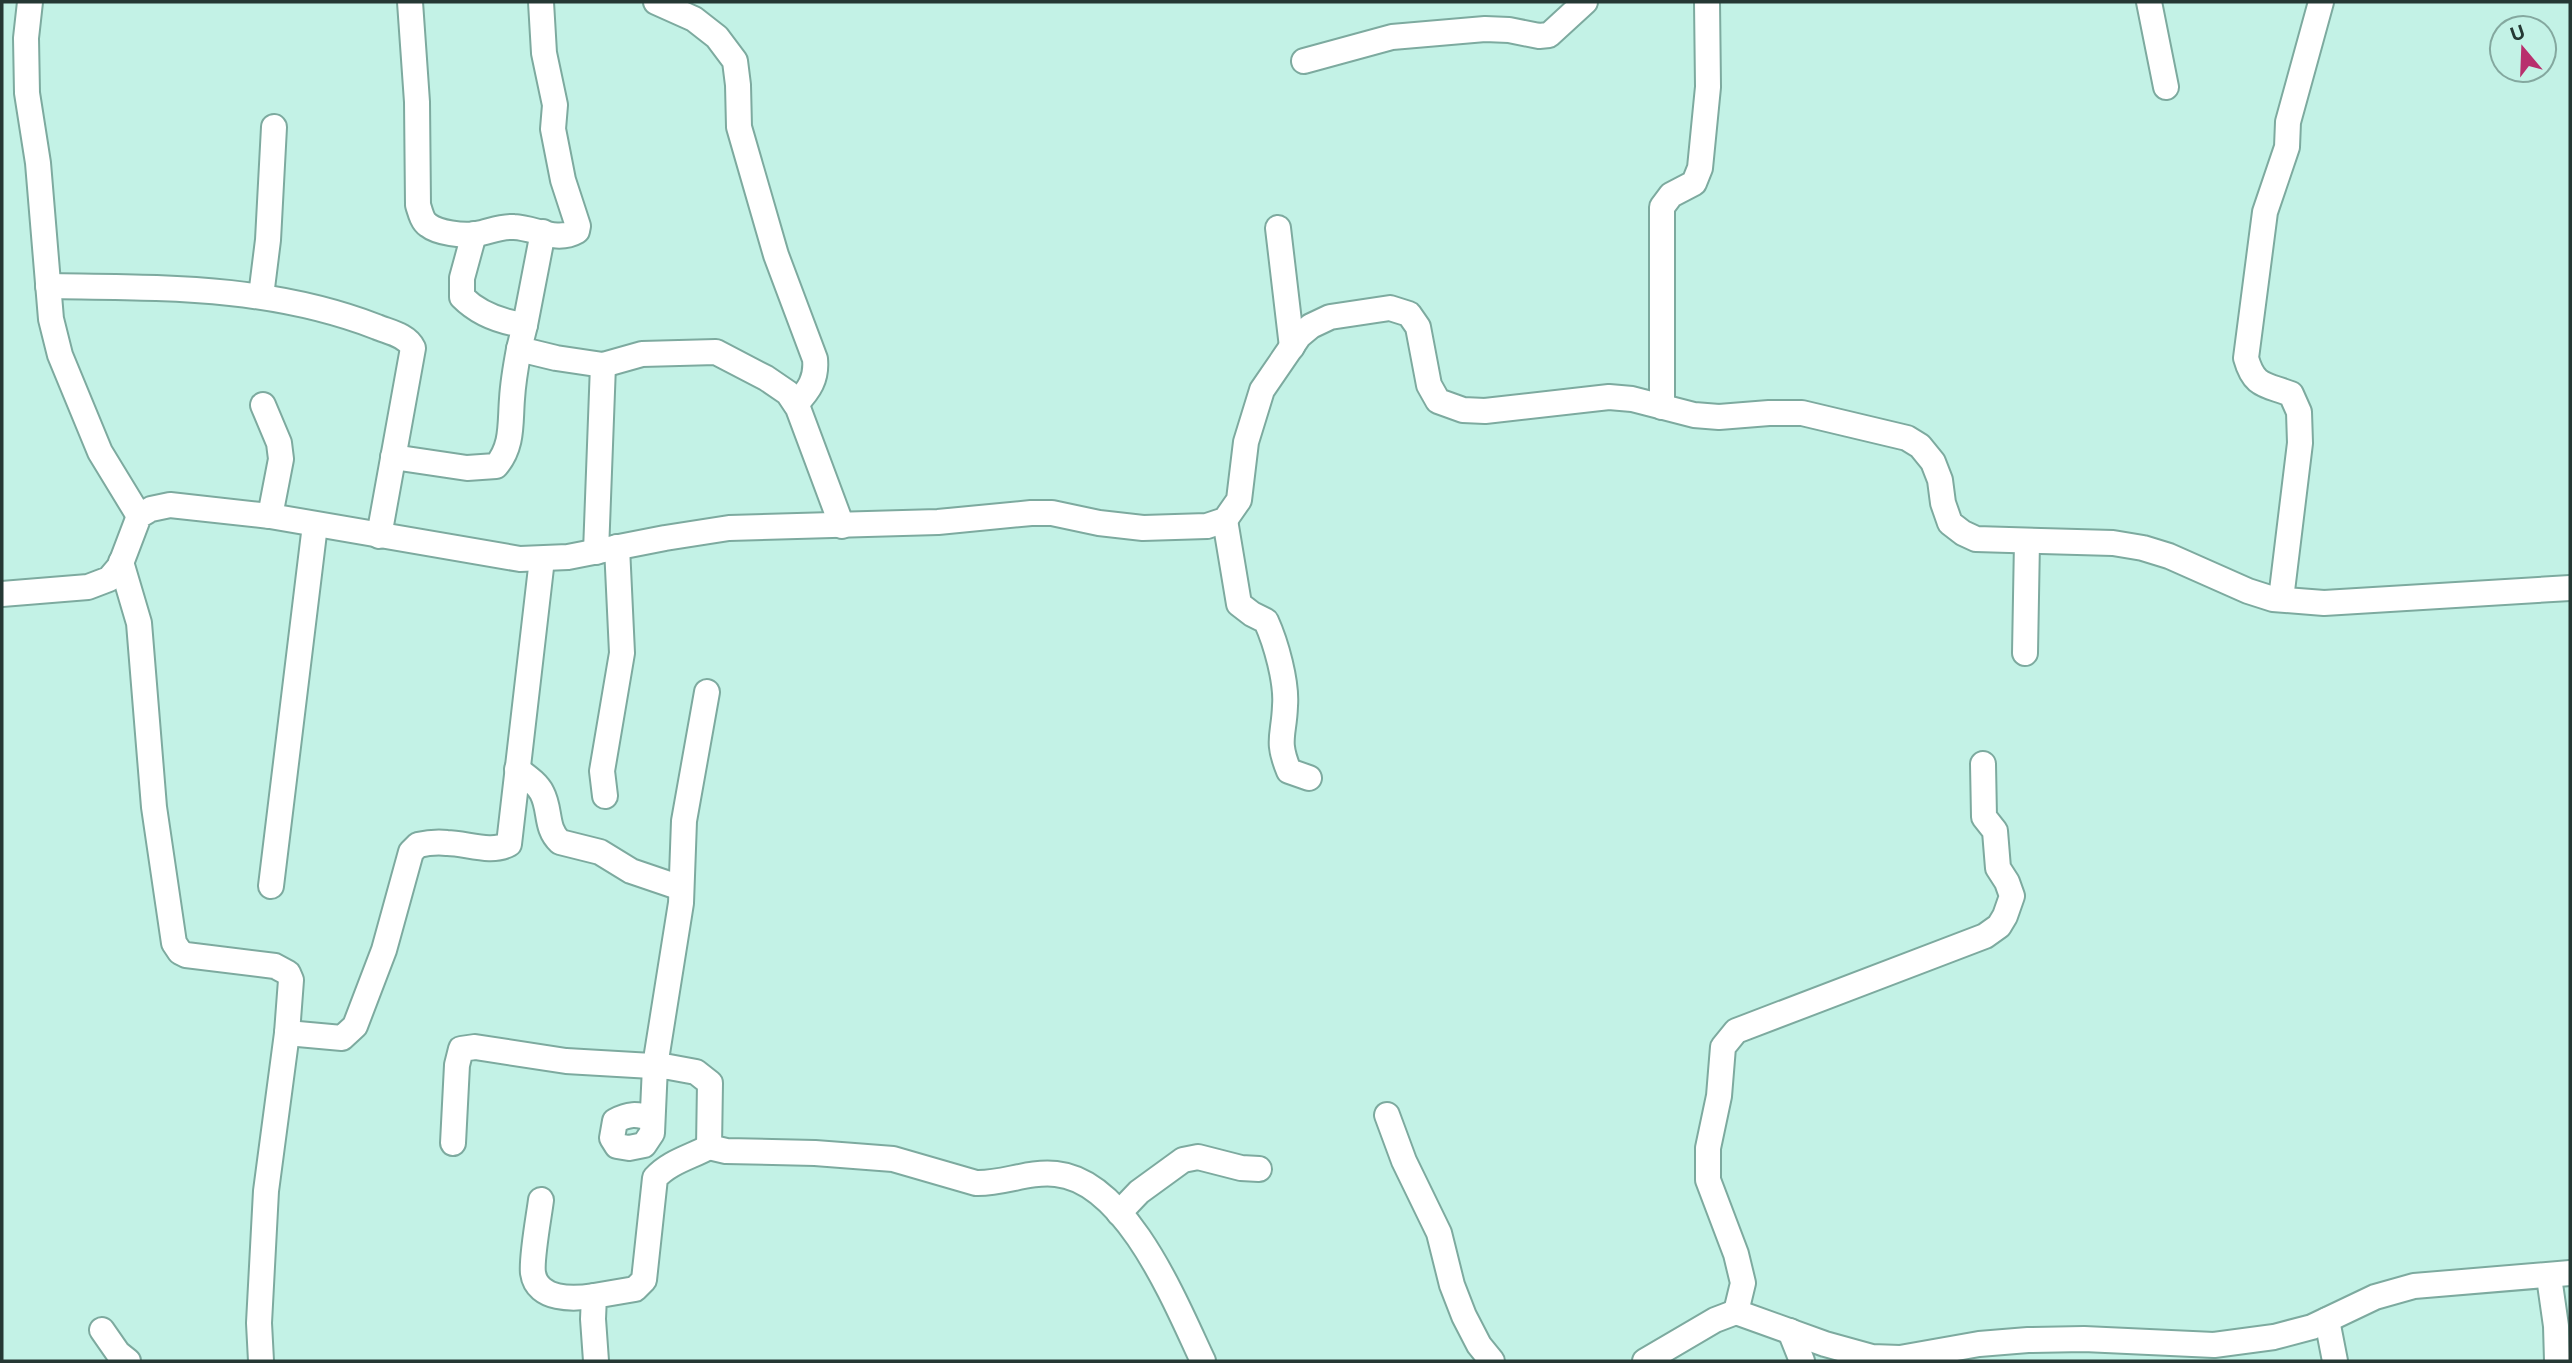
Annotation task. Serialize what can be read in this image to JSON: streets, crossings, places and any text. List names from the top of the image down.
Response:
{
  "north": "top"
}
